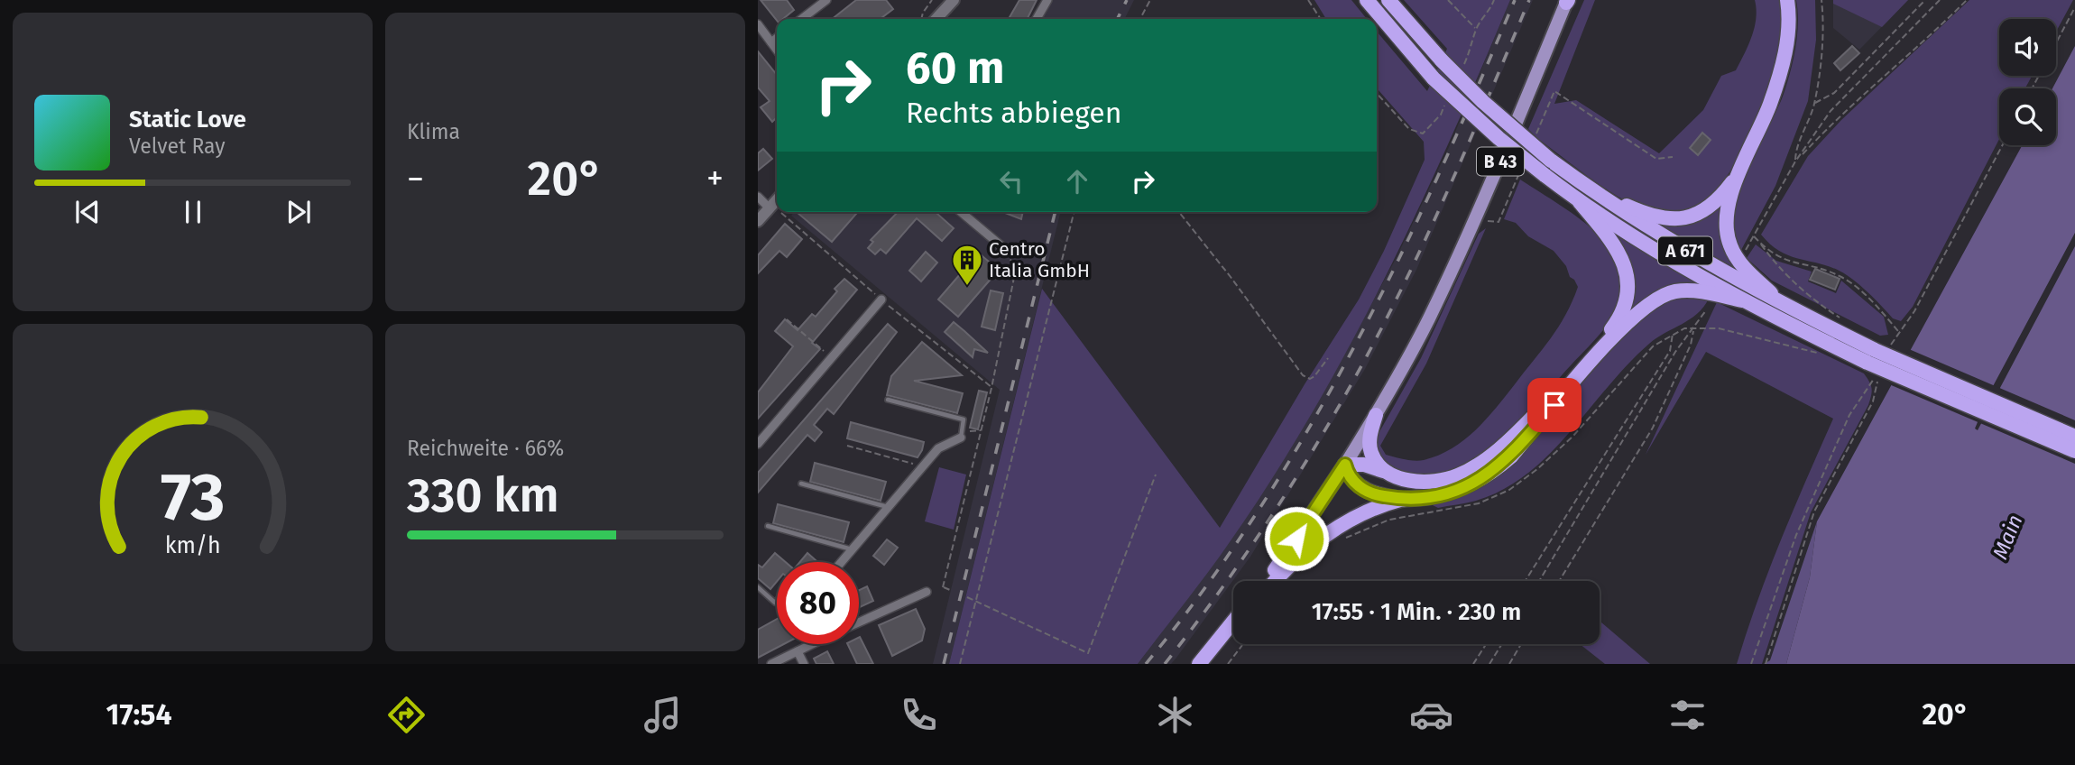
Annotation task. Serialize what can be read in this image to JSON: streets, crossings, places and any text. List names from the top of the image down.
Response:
{
  "streets": {
    "highway": ["B 43", "A 671"]
  },
  "water": ["Main"],
  "places": {
    "building": ["Centro Italia GmbH"]
  },
  "page": {
    "tile": [
      "Klima",
      ["Reichweite · 66%", "330 km"]
    ],
    "turn": ["60 m", "Rechts abbiegen"],
    "song": ["Static Love", "Velvet Ray"],
    "heat": ["−", "20°", "+"],
    "limit": "80",
    "trip": "17:55 · 1 Min. · 230 m",
    "tabs": ["17:54", "20°"],
    "gauge": ["73", "km/h"]
  }
}
